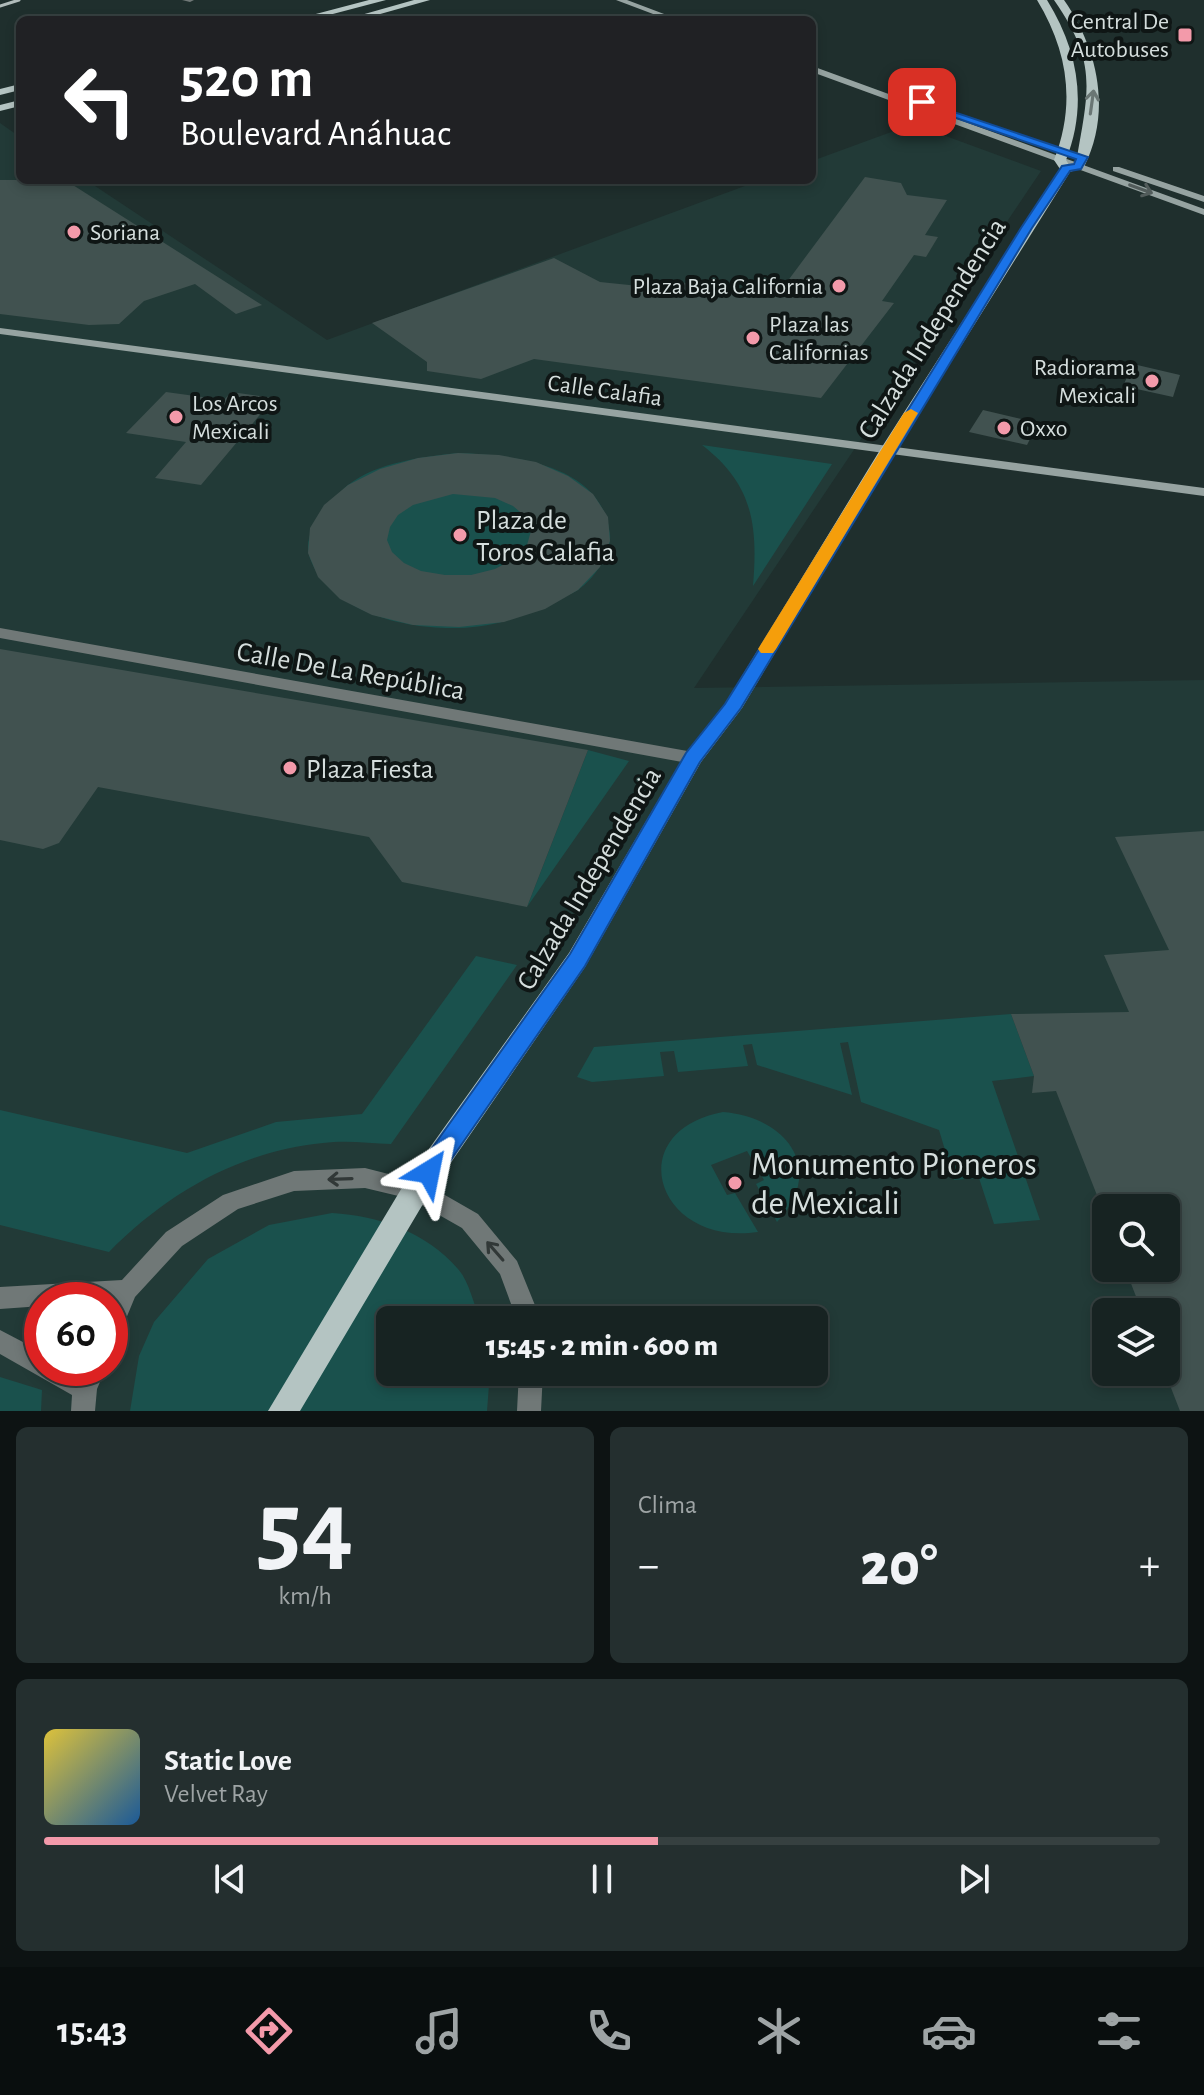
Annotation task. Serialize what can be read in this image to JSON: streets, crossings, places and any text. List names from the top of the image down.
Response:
{
  "streets": {
    "main road": ["Calzada Independencia"],
    "street": ["Calle Calafia", "Calle De La República"]
  },
  "crossings": [
    ["Calzada Independencia", "Calle Calafia"],
    ["Calzada Independencia", "Calle De La República"]
  ],
  "places": {
    "transit": ["Central De Autobuses"],
    "other": [
      "Soriana",
      "Plaza Baja California",
      "Plaza las Californias",
      "Radiorama Mexicali",
      "Los Arcos Mexicali",
      "Oxxo",
      "Plaza de Toros Calafia",
      "Plaza Fiesta",
      "Monumento Pioneros de Mexicali"
    ]
  },
  "page": {
    "turn": ["520 m", "Boulevard Anáhuac"],
    "limit": "60",
    "trip": "15:45 · 2 min · 600 m",
    "tile": [
      ["54", "km/h"],
      "Clima"
    ],
    "heat": ["−", "20°", "+"],
    "song": ["Static Love", "Velvet Ray"],
    "tabs": "15:43"
  }
}
